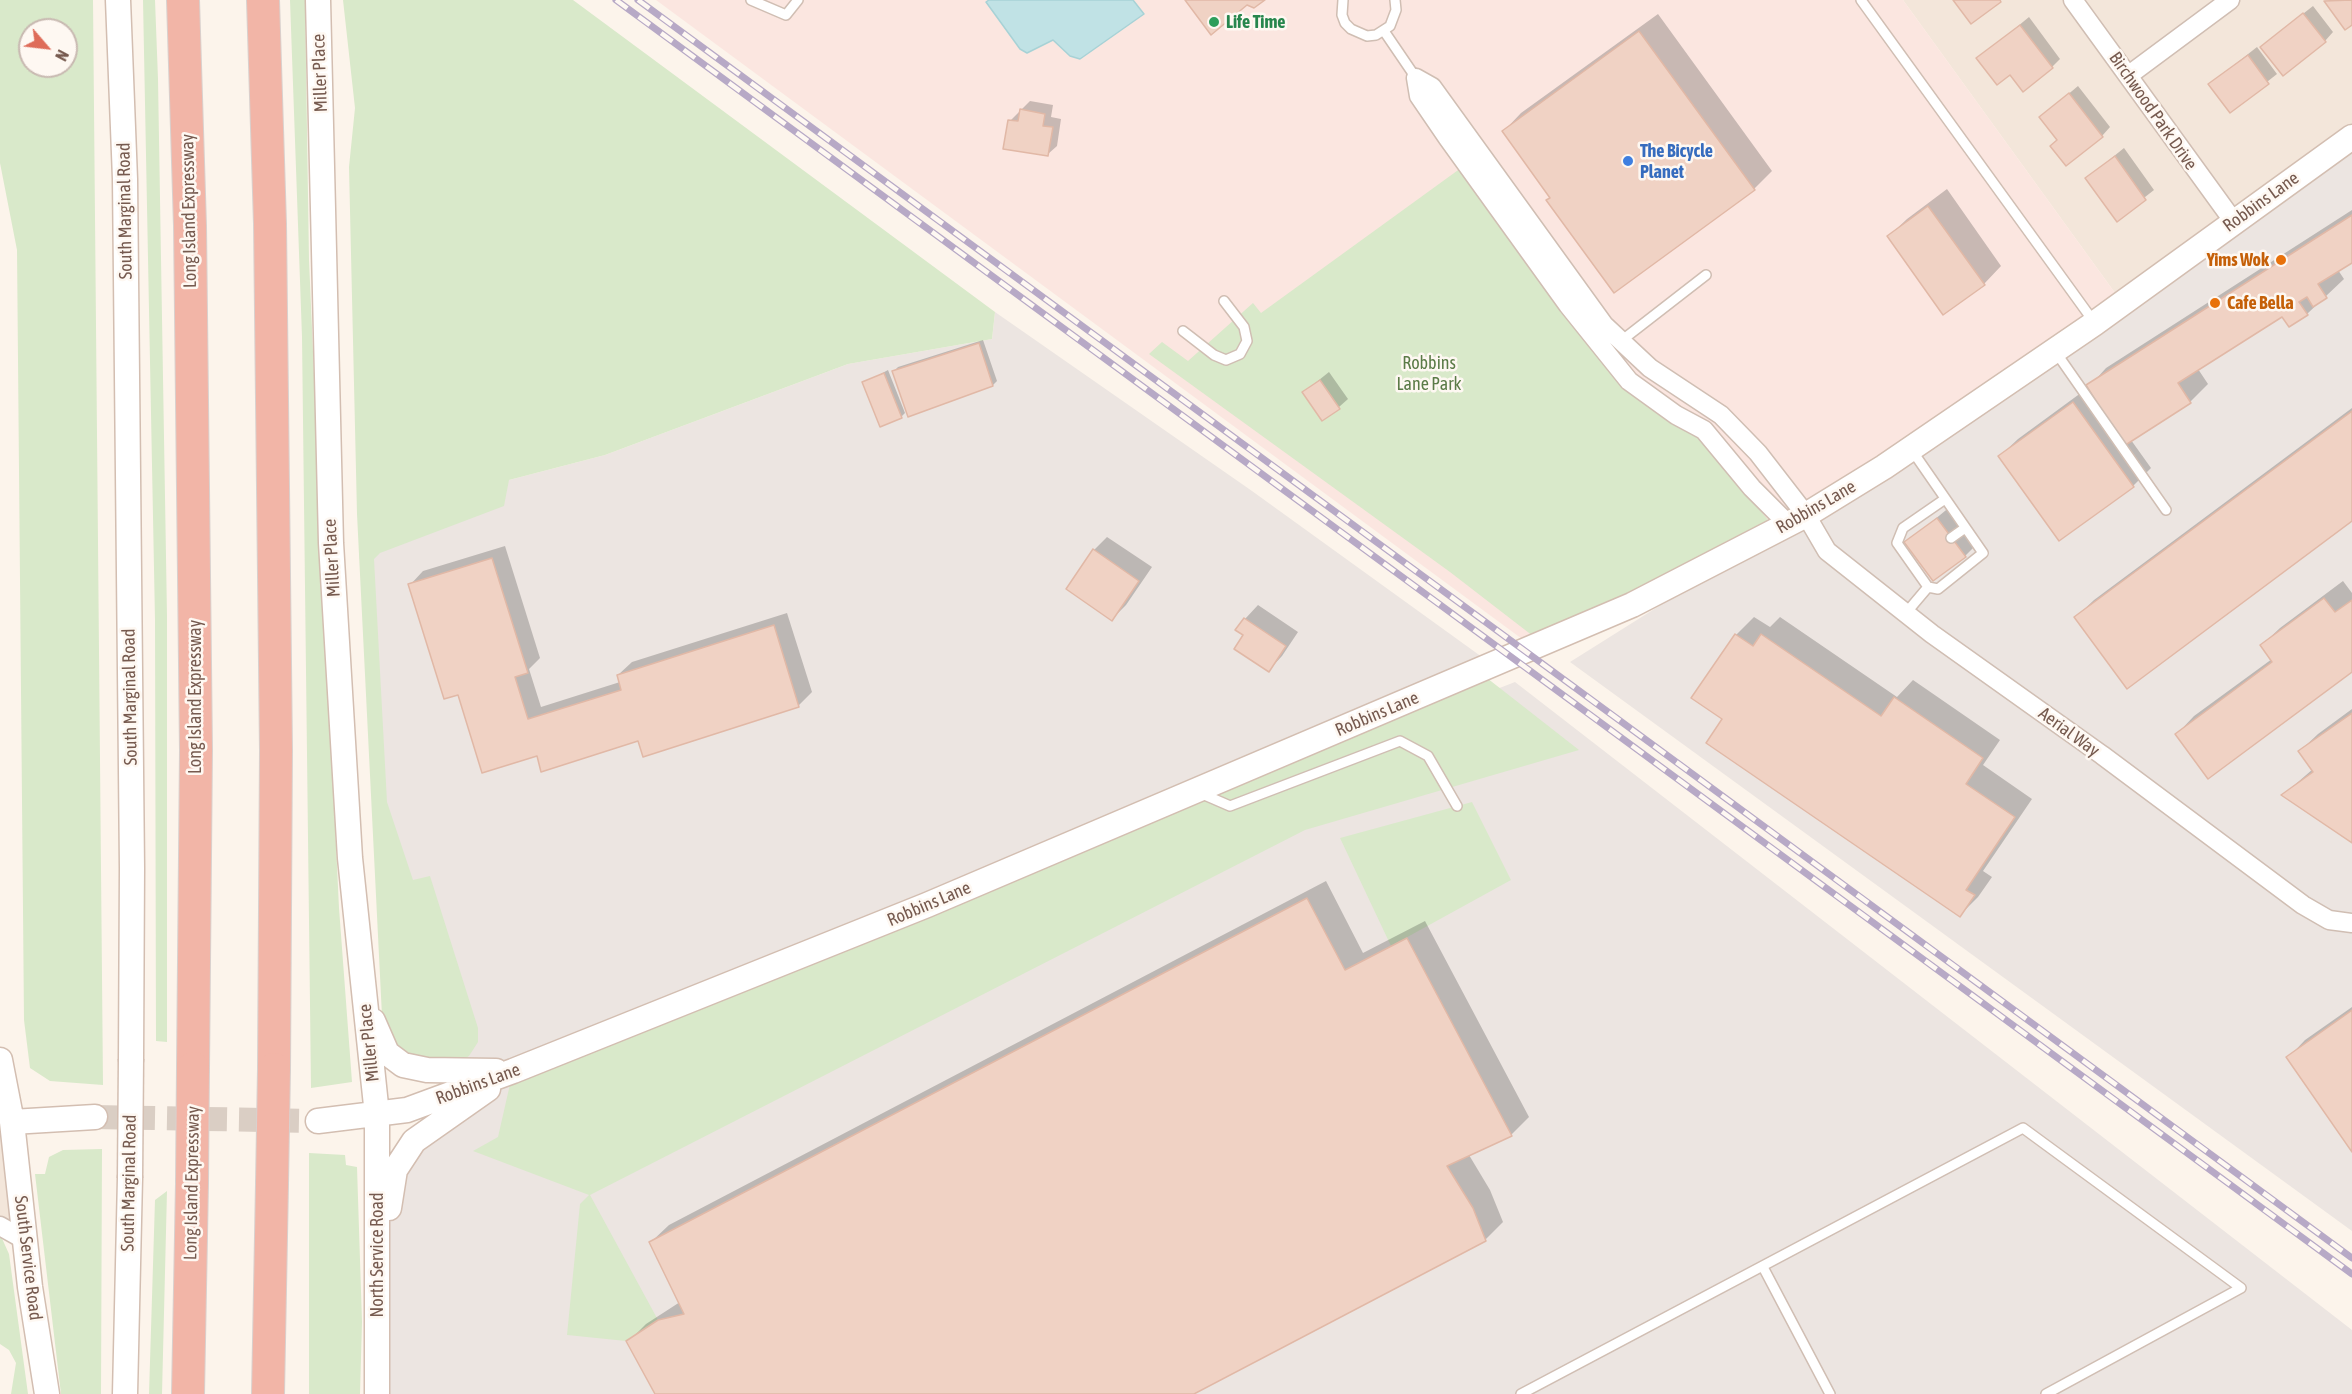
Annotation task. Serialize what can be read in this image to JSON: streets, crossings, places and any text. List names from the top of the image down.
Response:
{
  "streets": {
    "highway": ["Long Island Expressway"],
    "street": [
      "Miller Place",
      "Birchwood Park Drive",
      "Robbins Lane",
      "South Marginal Road",
      "Aerial Way",
      "North Service Road",
      "South Service Road"
    ]
  },
  "crossings": [
    ["Miller Place", "Robbins Lane"],
    ["Miller Place", "North Service Road"],
    ["Birchwood Park Drive", "Robbins Lane"],
    ["Robbins Lane", "Aerial Way"],
    ["Robbins Lane", "North Service Road"]
  ],
  "parks": ["Robbins Lane Park"],
  "places": [
    "Life Time",
    "The Bicycle Planet",
    "Yims Wok",
    "Cafe Bella"
  ],
  "north": "bottom right"
}
